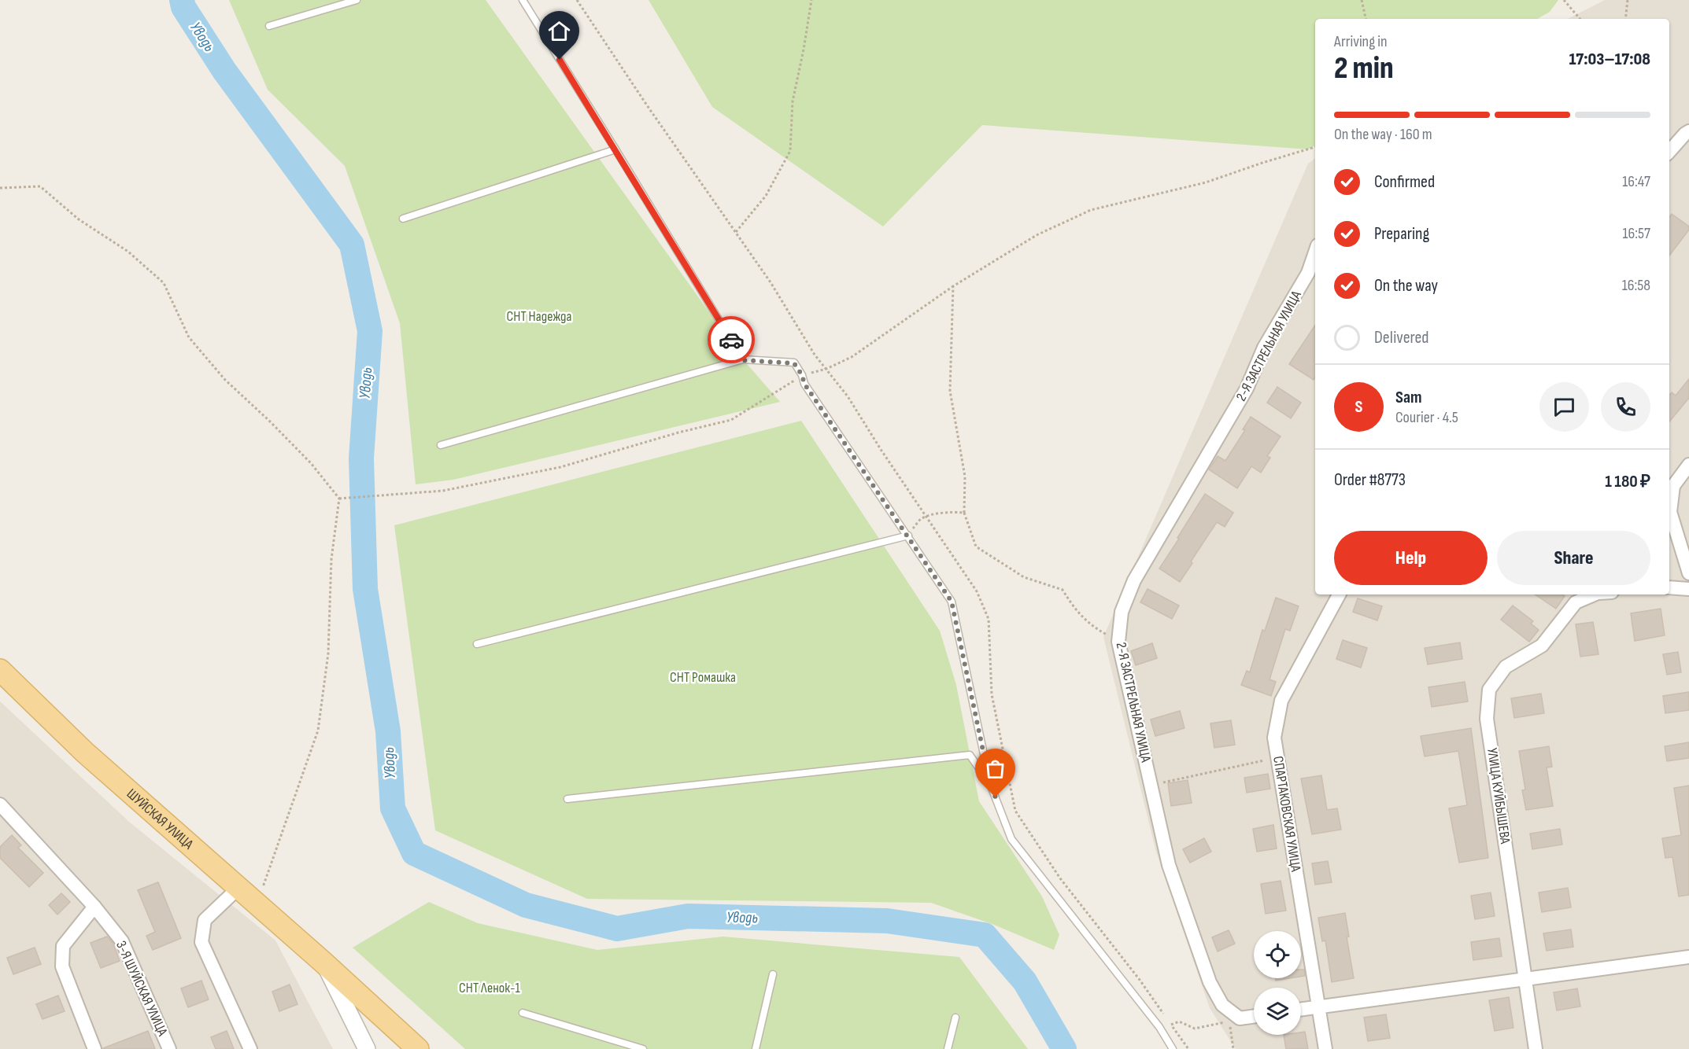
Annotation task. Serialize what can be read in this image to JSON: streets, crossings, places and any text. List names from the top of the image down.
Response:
{
  "streets": {
    "main road": ["ШУЙСКАЯ УЛИЦА"],
    "street": [
      "2-Я ЗАСТРЕЛЬНАЯ УЛИЦА",
      "УЛИЦА КУЙБЫШЕВА",
      "СПАРТАКОВСКАЯ УЛИЦА",
      "3-Я ШУЙСКАЯ УЛИЦА"
    ]
  },
  "water": ["Уводь"],
  "parks": ["СНТ Надежда", "СНТ Ромашка", "СНТ Ленок-1"],
  "page": {
    "heading": ["2 min", "Arriving in", "17:03–17:08"],
    "panel": [
      "Sam",
      "Courier · 4.5",
      "Order #8773",
      "1 180 ₽"
    ],
    "bar": "On the way · 160 m",
    "list": [
      ["Confirmed", "16:47"],
      ["Preparing", "16:57"],
      ["On the way", "16:58"],
      "Delivered"
    ],
    "round": "S",
    "buttons": ["Help", "Share"]
  }
}
